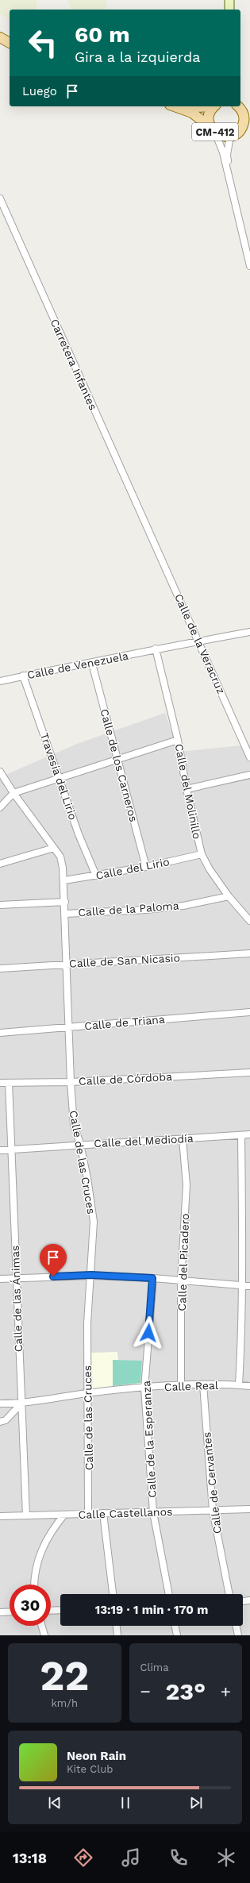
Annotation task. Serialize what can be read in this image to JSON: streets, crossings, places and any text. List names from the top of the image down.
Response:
{
  "streets": {
    "main road": ["CM-412"],
    "street": [
      "Carretera Infantes",
      "Calle de la Veracruz",
      "Calle de Venezuela",
      "Calle de los Carneros",
      "Travesía del Lirio",
      "Calle del Molinillo",
      "Calle del Lirio",
      "Calle de la Paloma",
      "Calle de San Nicasio",
      "Calle de Triana",
      "Calle de Córdoba",
      "Calle del Mediodía",
      "Calle de las Cruces",
      "Calle del Picadero",
      "Calle de las Ánimas",
      "Calle Real",
      "Calle de la Esperanza",
      "Calle de Cervantes",
      "Calle Castellanos"
    ]
  },
  "crossings": [
    ["Carretera Infantes", "Calle de la Veracruz"],
    ["Calle de la Veracruz", "Calle de Venezuela"],
    ["Calle de Venezuela", "Calle de los Carneros"],
    ["Calle de Venezuela", "Travesía del Lirio"],
    ["Calle de Venezuela", "Calle del Molinillo"],
    ["Calle de los Carneros", "Calle del Lirio"],
    ["Travesía del Lirio", "Calle del Lirio"],
    ["Calle del Molinillo", "Calle del Lirio"],
    ["Calle del Molinillo", "Calle de la Paloma"],
    ["Calle del Lirio", "Calle de las Cruces"],
    ["Calle de la Paloma", "Calle de las Cruces"],
    ["Calle de San Nicasio", "Calle de las Cruces"],
    ["Calle de Triana", "Calle de las Cruces"],
    ["Calle de Córdoba", "Calle de las Cruces"],
    ["Calle de Córdoba", "Calle de las Ánimas"],
    ["Calle del Mediodía", "Calle de las Cruces"],
    ["Calle del Mediodía", "Calle del Picadero"],
    ["Calle del Mediodía", "Calle de las Ánimas"],
    ["Calle de las Cruces", "Calle Real"],
    ["Calle de las Cruces", "Calle Castellanos"],
    ["Calle del Picadero", "Calle Real"],
    ["Calle de las Ánimas", "Calle Real"],
    ["Calle de las Ánimas", "Calle Castellanos"],
    ["Calle Real", "Calle de la Esperanza"],
    ["Calle Real", "Calle de Cervantes"],
    ["Calle de la Esperanza", "Calle Castellanos"],
    ["Calle de Cervantes", "Calle Castellanos"]
  ],
  "page": {
    "turn": ["60 m", "Gira a la izquierda"],
    "then": "Luego",
    "limit": "30",
    "trip": "13:19 · 1 min · 170 m",
    "tile": [
      ["22", "km/h"],
      "Clima"
    ],
    "heat": ["−", "23°", "+"],
    "song": ["Neon Rain", "Kite Club"],
    "tabs": "13:18"
  }
}
